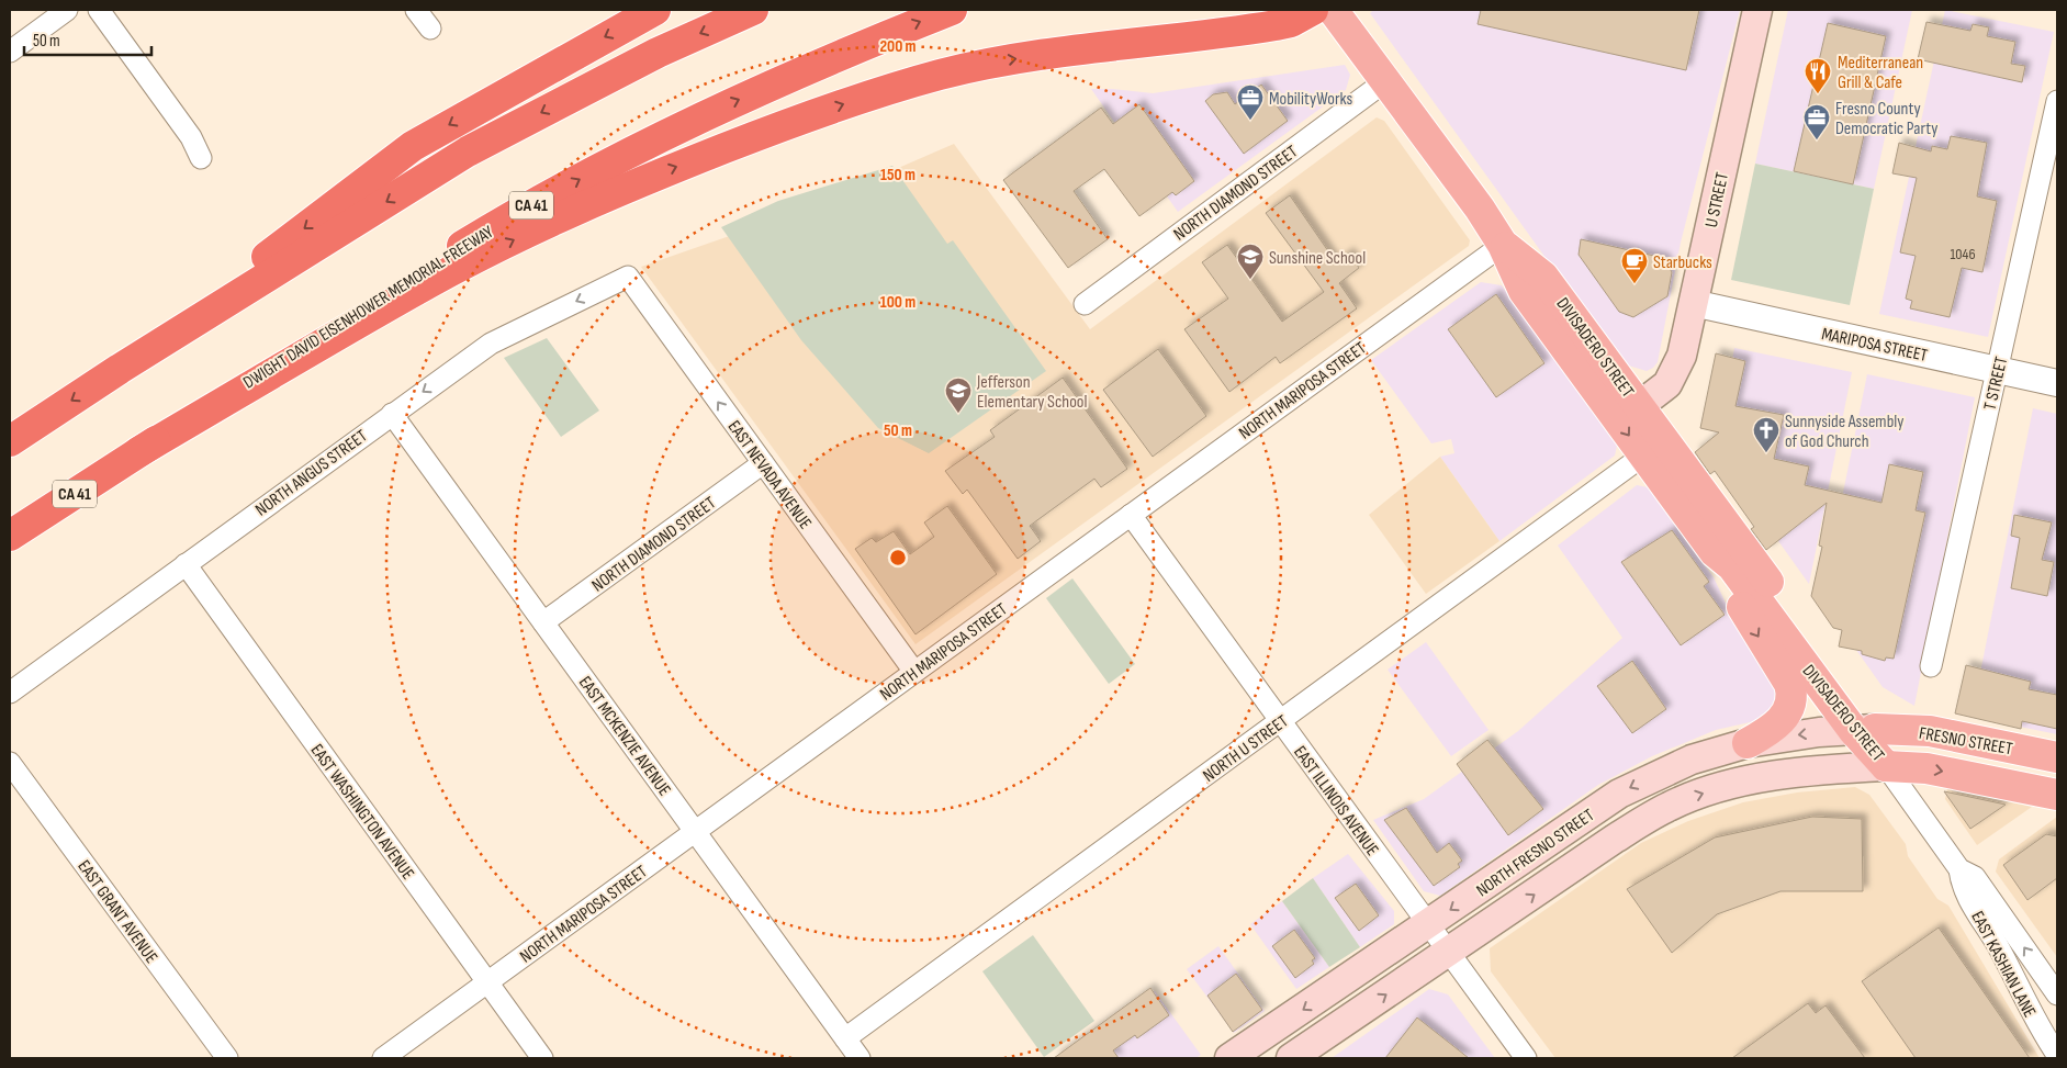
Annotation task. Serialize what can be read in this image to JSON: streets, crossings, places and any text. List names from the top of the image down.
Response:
{
  "streets": {
    "highway": ["CA 41", "DWIGHT DAVID EISENHOWER MEMORIAL FREEWAY"],
    "main road": [
      "U STREET",
      "DIVISADERO STREET",
      "FRESNO STREET",
      "NORTH FRESNO STREET"
    ],
    "street": [
      "NORTH DIAMOND STREET",
      "MARIPOSA STREET",
      "T STREET",
      "NORTH MARIPOSA STREET",
      "NORTH ANGUS STREET",
      "EAST NEVADA AVENUE",
      "EAST MCKENZIE AVENUE",
      "NORTH U STREET",
      "EAST ILLINOIS AVENUE",
      "EAST WASHINGTON AVENUE",
      "EAST GRANT AVENUE",
      "EAST KASHIAN LANE"
    ]
  },
  "crossings": [
    ["NORTH DIAMOND STREET", "DIVISADERO STREET"],
    ["NORTH DIAMOND STREET", "EAST NEVADA AVENUE"],
    ["NORTH DIAMOND STREET", "EAST MCKENZIE AVENUE"],
    ["U STREET", "MARIPOSA STREET"],
    ["U STREET", "DIVISADERO STREET"],
    ["MARIPOSA STREET", "T STREET"],
    ["DIVISADERO STREET", "NORTH MARIPOSA STREET"],
    ["DIVISADERO STREET", "FRESNO STREET"],
    ["DIVISADERO STREET", "NORTH U STREET"],
    ["DIVISADERO STREET", "NORTH FRESNO STREET"],
    ["DIVISADERO STREET", "EAST KASHIAN LANE"],
    ["NORTH MARIPOSA STREET", "EAST NEVADA AVENUE"],
    ["NORTH MARIPOSA STREET", "EAST MCKENZIE AVENUE"],
    ["NORTH MARIPOSA STREET", "EAST ILLINOIS AVENUE"],
    ["NORTH MARIPOSA STREET", "EAST WASHINGTON AVENUE"],
    ["NORTH ANGUS STREET", "EAST NEVADA AVENUE"],
    ["NORTH ANGUS STREET", "EAST MCKENZIE AVENUE"],
    ["NORTH ANGUS STREET", "EAST WASHINGTON AVENUE"],
    ["EAST MCKENZIE AVENUE", "NORTH U STREET"],
    ["FRESNO STREET", "NORTH FRESNO STREET"],
    ["FRESNO STREET", "EAST KASHIAN LANE"],
    ["NORTH U STREET", "EAST ILLINOIS AVENUE"],
    ["EAST ILLINOIS AVENUE", "NORTH FRESNO STREET"],
    ["NORTH FRESNO STREET", "EAST KASHIAN LANE"]
  ],
  "one_way": ["NORTH ANGUS STREET", "EAST NEVADA AVENUE"],
  "places": {
    "restaurant": ["Mediterranean Grill & Cafe"],
    "office": ["MobilityWorks", "Fresno County Democratic Party"],
    "school or university": ["Sunshine School", "Jefferson Elementary School"],
    "cafe": ["Starbucks"],
    "church": ["Sunnyside Assembly of God Church"]
  },
  "house_numbers": ["1046"],
  "scale_bar": "50 m",
  "rings": [
    "200 m",
    "150 m",
    "100 m",
    "50 m"
  ]
}
